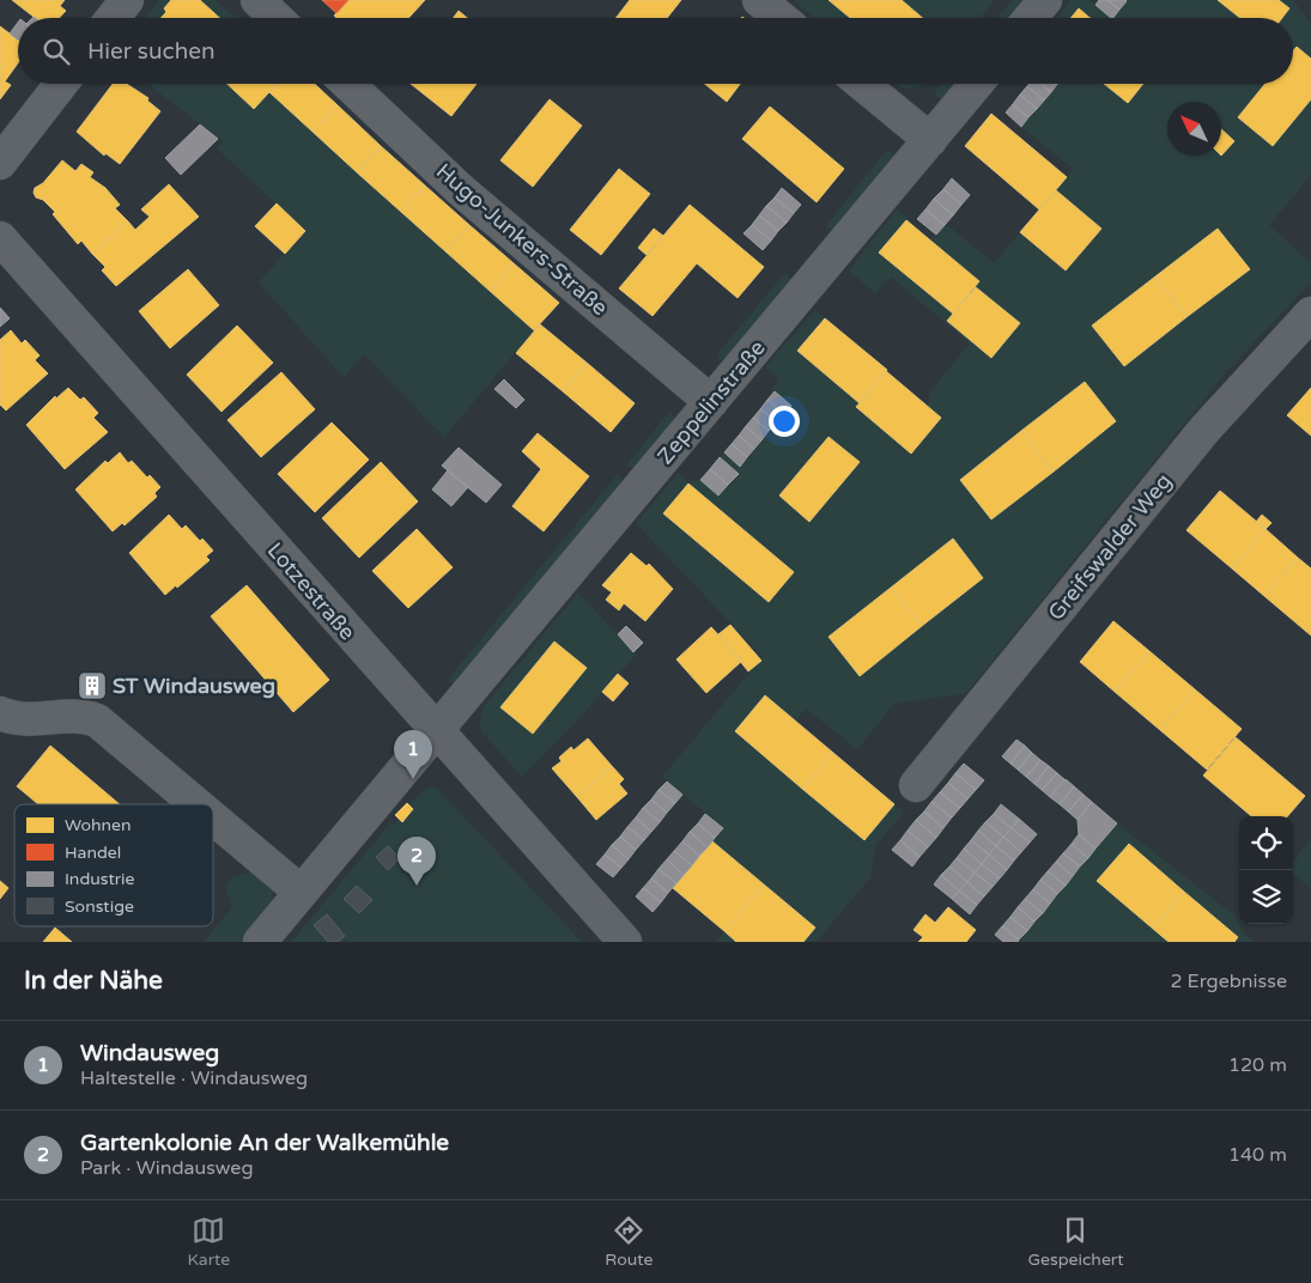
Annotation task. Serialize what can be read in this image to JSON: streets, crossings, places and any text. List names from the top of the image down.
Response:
{
  "streets": {
    "street": [
      "Hugo-Junkers-Straße",
      "Zeppelinstraße",
      "Greifswalder Weg",
      "Lotzestraße"
    ]
  },
  "crossings": [
    ["Hugo-Junkers-Straße", "Zeppelinstraße"],
    ["Zeppelinstraße", "Lotzestraße"]
  ],
  "places": {
    "building": ["ST Windausweg"]
  },
  "legend": [
    "Wohnen",
    "Handel",
    "Industrie",
    "Sonstige"
  ],
  "north": "top left",
  "page": {
    "search": "Hier suchen",
    "pins": ["1", "2"],
    "heading": ["In der Nähe", "2 Ergebnisse"],
    "list": [
      {
        "mark": "1",
        "name": "Windausweg",
        "note": "Haltestelle · Windausweg",
        "value": "120 m"
      },
      {
        "mark": "2",
        "name": "Gartenkolonie An der Walkemühle",
        "note": "Park · Windausweg",
        "value": "140 m"
      }
    ],
    "nav": ["Karte", "Route", "Gespeichert"]
  }
}
